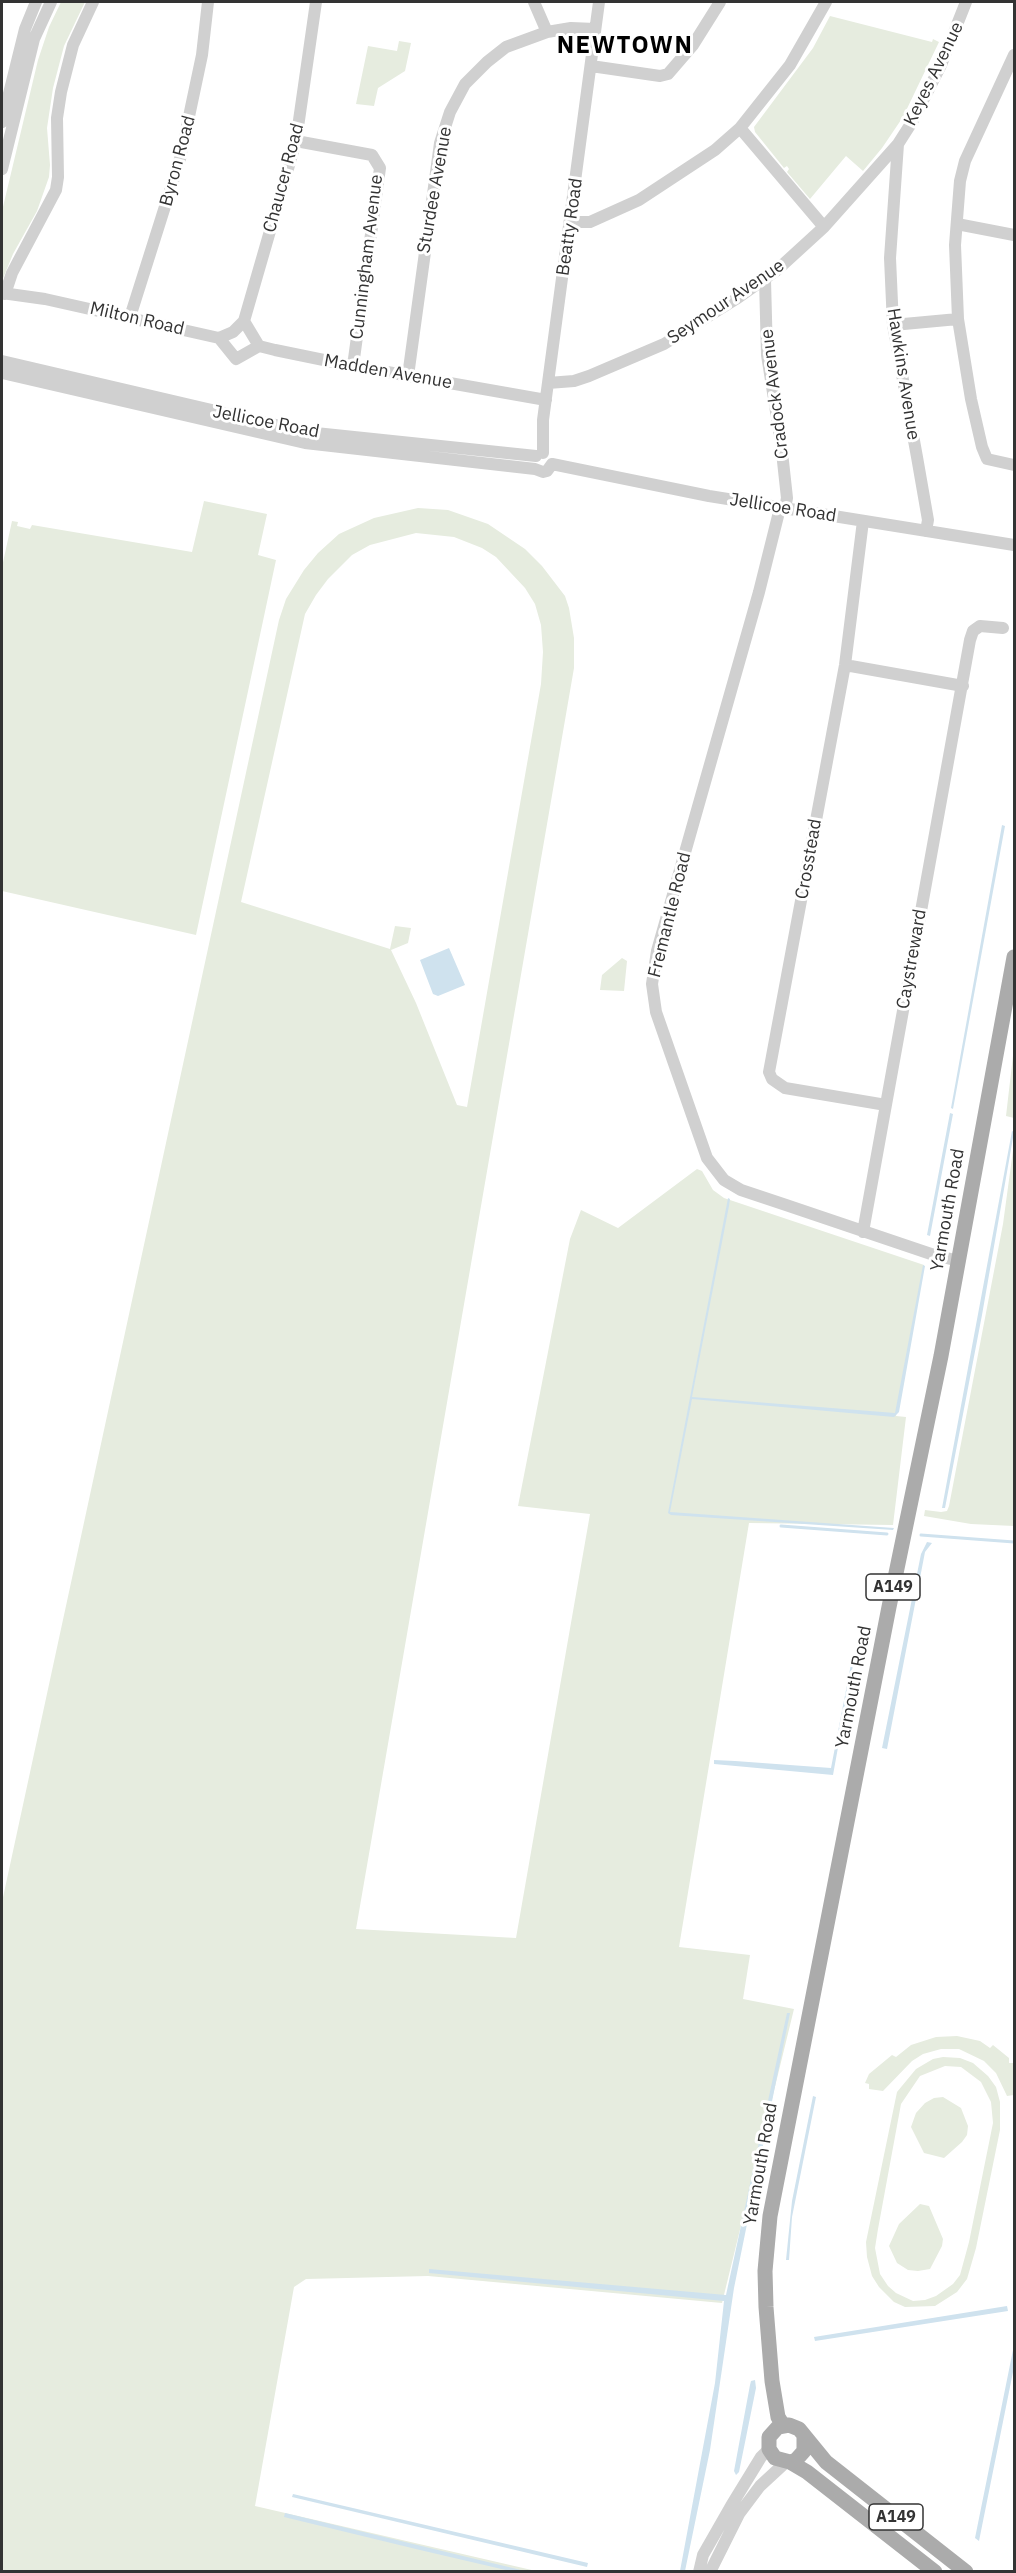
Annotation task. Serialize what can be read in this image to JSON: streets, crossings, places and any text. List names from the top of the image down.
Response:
{
  "streets": {
    "main road": ["Yarmouth Road", "A149"],
    "street": [
      "Keyes Avenue",
      "Byron Road",
      "Chaucer Road",
      "Sturdee Avenue",
      "Beatty Road",
      "Cunningham Avenue",
      "Seymour Avenue",
      "Milton Road",
      "Madden Avenue",
      "Hawkins Avenue",
      "Cradock Avenue",
      "Jellicoe Road",
      "Crosstead",
      "Fremantle Road",
      "Caystreward"
    ]
  },
  "crossings": [
    ["Keyes Avenue", "Seymour Avenue"],
    ["Keyes Avenue", "Hawkins Avenue"],
    ["Byron Road", "Milton Road"],
    ["Chaucer Road", "Cunningham Avenue"],
    ["Sturdee Avenue", "Beatty Road"],
    ["Sturdee Avenue", "Madden Avenue"],
    ["Beatty Road", "Seymour Avenue"],
    ["Beatty Road", "Madden Avenue"],
    ["Beatty Road", "Jellicoe Road"],
    ["Cunningham Avenue", "Madden Avenue"],
    ["Seymour Avenue", "Hawkins Avenue"],
    ["Seymour Avenue", "Cradock Avenue"],
    ["Hawkins Avenue", "Jellicoe Road"],
    ["Cradock Avenue", "Jellicoe Road"],
    ["Cradock Avenue", "Fremantle Road"],
    ["Jellicoe Road", "Crosstead"],
    ["Jellicoe Road", "Fremantle Road"],
    ["Crosstead", "Caystreward"],
    ["Fremantle Road", "Caystreward"],
    ["Fremantle Road", "Yarmouth Road"],
    ["Yarmouth Road", "A149"]
  ],
  "districts": ["NEWTOWN"]
}
